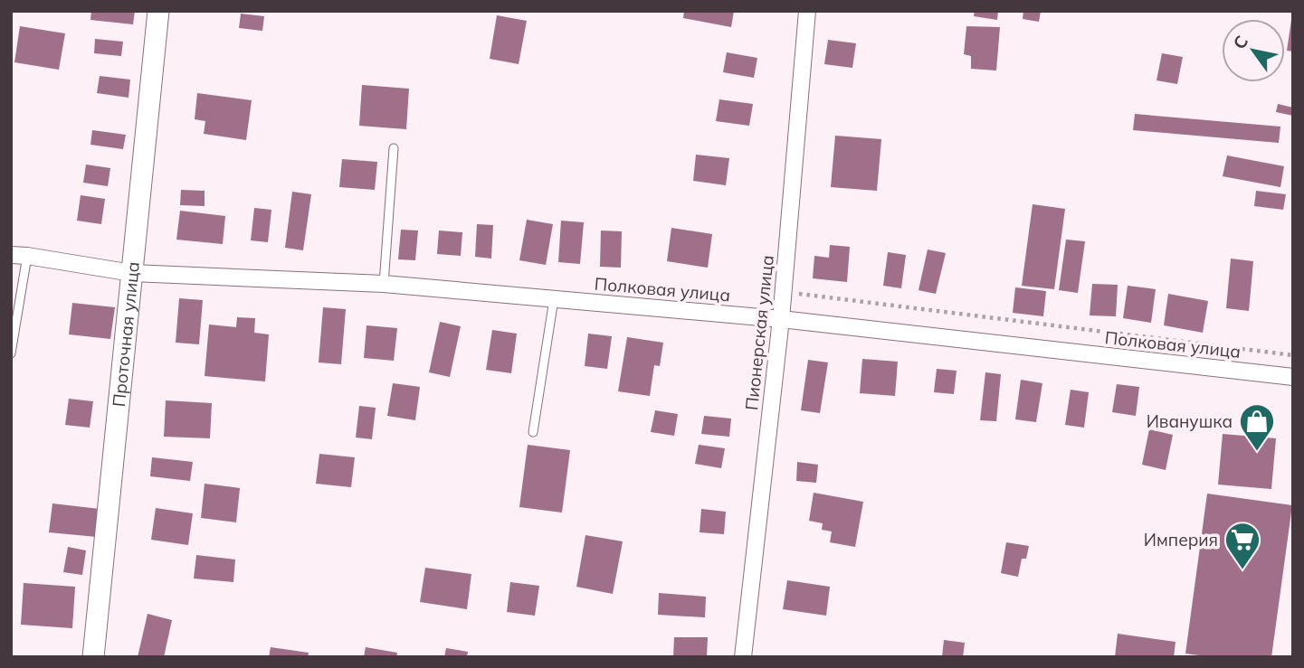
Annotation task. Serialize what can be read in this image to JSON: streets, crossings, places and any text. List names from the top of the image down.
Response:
{
  "streets": {
    "street": ["Полковая улица", "Пионерская улица", "Проточная улица"]
  },
  "crossings": [
    ["Полковая улица", "Пионерская улица"],
    ["Полковая улица", "Проточная улица"]
  ],
  "places": {
    "shop": ["Иванушка"],
    "supermarket": ["Империя"]
  },
  "north": "top left"
}
